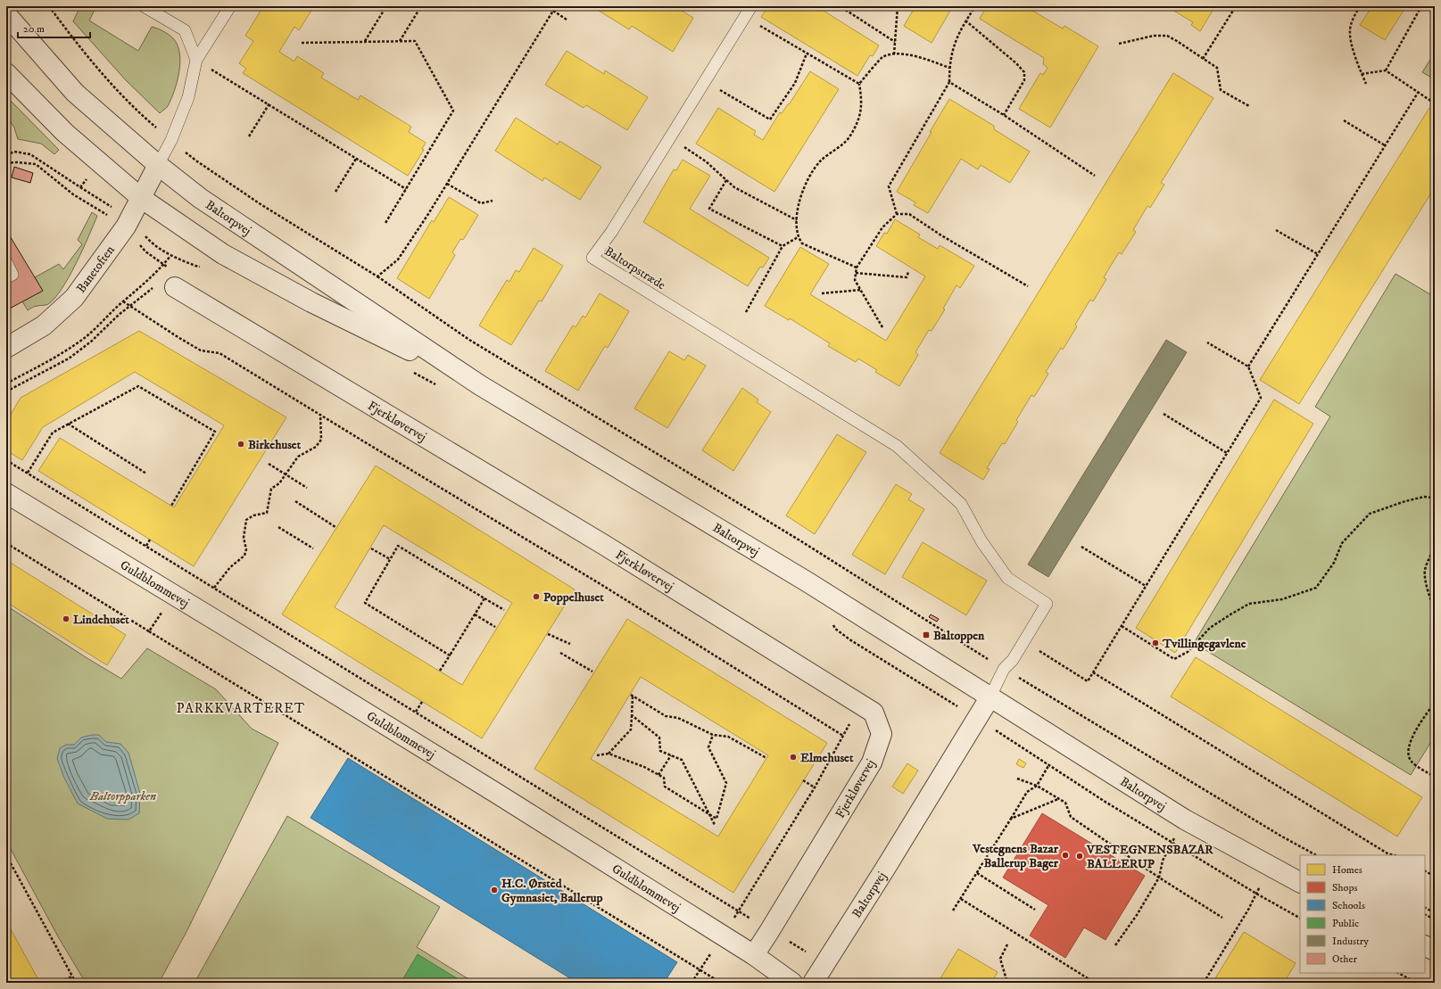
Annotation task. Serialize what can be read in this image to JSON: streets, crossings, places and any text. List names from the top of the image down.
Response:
{
  "streets": {
    "street": [
      "Baltorpvej",
      "Banetoften",
      "Fjerkløvervej",
      "Guldblommevej"
    ],
    "lane": ["Baltorpstræde"]
  },
  "crossings": [
    ["Baltorpvej", "Banetoften"],
    ["Fjerkløvervej", "Guldblommevej"]
  ],
  "districts": ["PARKKVARTERET"],
  "parks": ["Baltorpparken"],
  "places": {
    "other": [
      "Birkehuset",
      "Poppelhuset",
      "Lindehuset",
      "Tvillingegavlene",
      "Elmehuset",
      "Vestegnens Bazar Ballerup Bager",
      "VESTEGNENSBAZAR BALLERUP",
      "H.C. Ørsted Gymnasiet, Ballerup"
    ],
    "transit": ["Baltoppen"]
  },
  "legend": [
    "Homes",
    "Shops",
    "Schools",
    "Public",
    "Industry",
    "Other"
  ],
  "scale_bar": "20 m"
}
